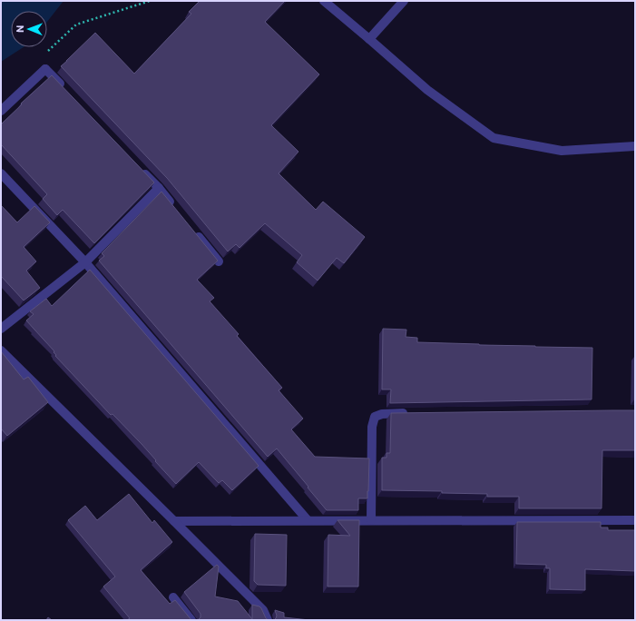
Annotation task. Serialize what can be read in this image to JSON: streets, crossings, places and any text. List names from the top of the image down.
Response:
{
  "north": "left"
}
